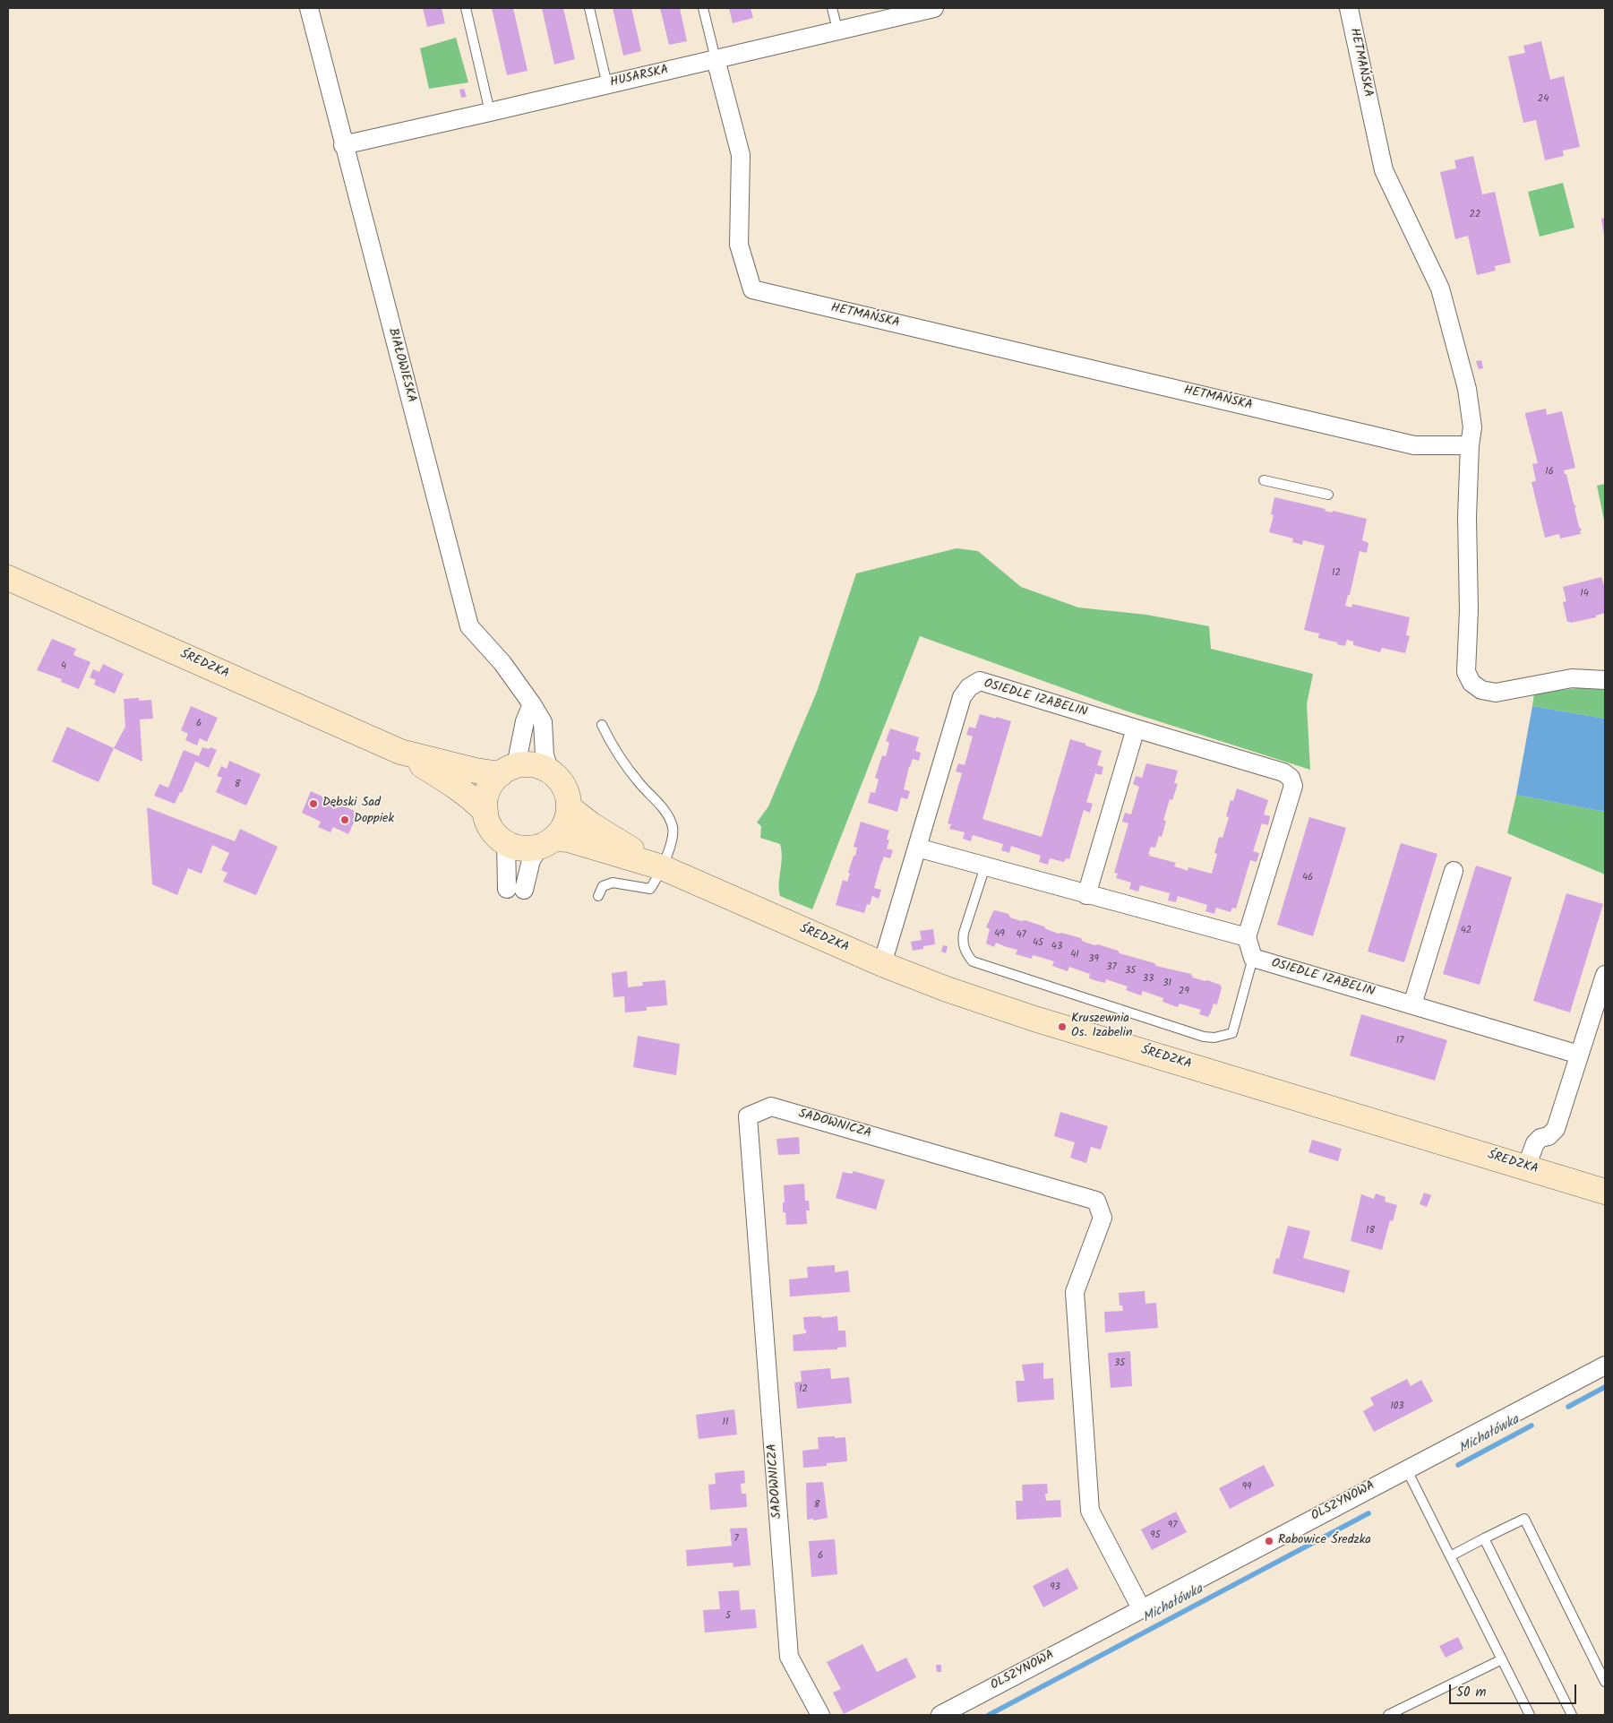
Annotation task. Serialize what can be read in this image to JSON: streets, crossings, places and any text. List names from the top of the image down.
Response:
{
  "streets": {
    "street": [
      "HETMAŃSKA",
      "HUSARSKA",
      "BIAŁOWIESKA",
      "ŚREDZKA",
      "OSIEDLE IZABELIN",
      "SADOWNICZA",
      "OLSZYNOWA"
    ]
  },
  "crossings": [
    ["HETMAŃSKA", "HUSARSKA"],
    ["HUSARSKA", "BIAŁOWIESKA"],
    ["BIAŁOWIESKA", "ŚREDZKA"],
    ["ŚREDZKA", "OSIEDLE IZABELIN"],
    ["SADOWNICZA", "OLSZYNOWA"]
  ],
  "water": ["Michałówka"],
  "places": [
    "Dębski Sad",
    "Doppiek",
    "Kruszewnia Os. Izabelin",
    "Rabowice Średzka"
  ],
  "house_numbers": [
    "24",
    "22",
    "16",
    "12",
    "14",
    "4",
    "6",
    "8",
    "46",
    "42",
    "49",
    "47",
    "45",
    "43",
    "41",
    "39",
    "37",
    "35",
    "33",
    "31",
    "29",
    "17",
    "18",
    "35",
    "12",
    "103",
    "11",
    "99",
    "8",
    "97",
    "95",
    "7",
    "6",
    "93",
    "5"
  ],
  "scale_bar": "50 m"
}
